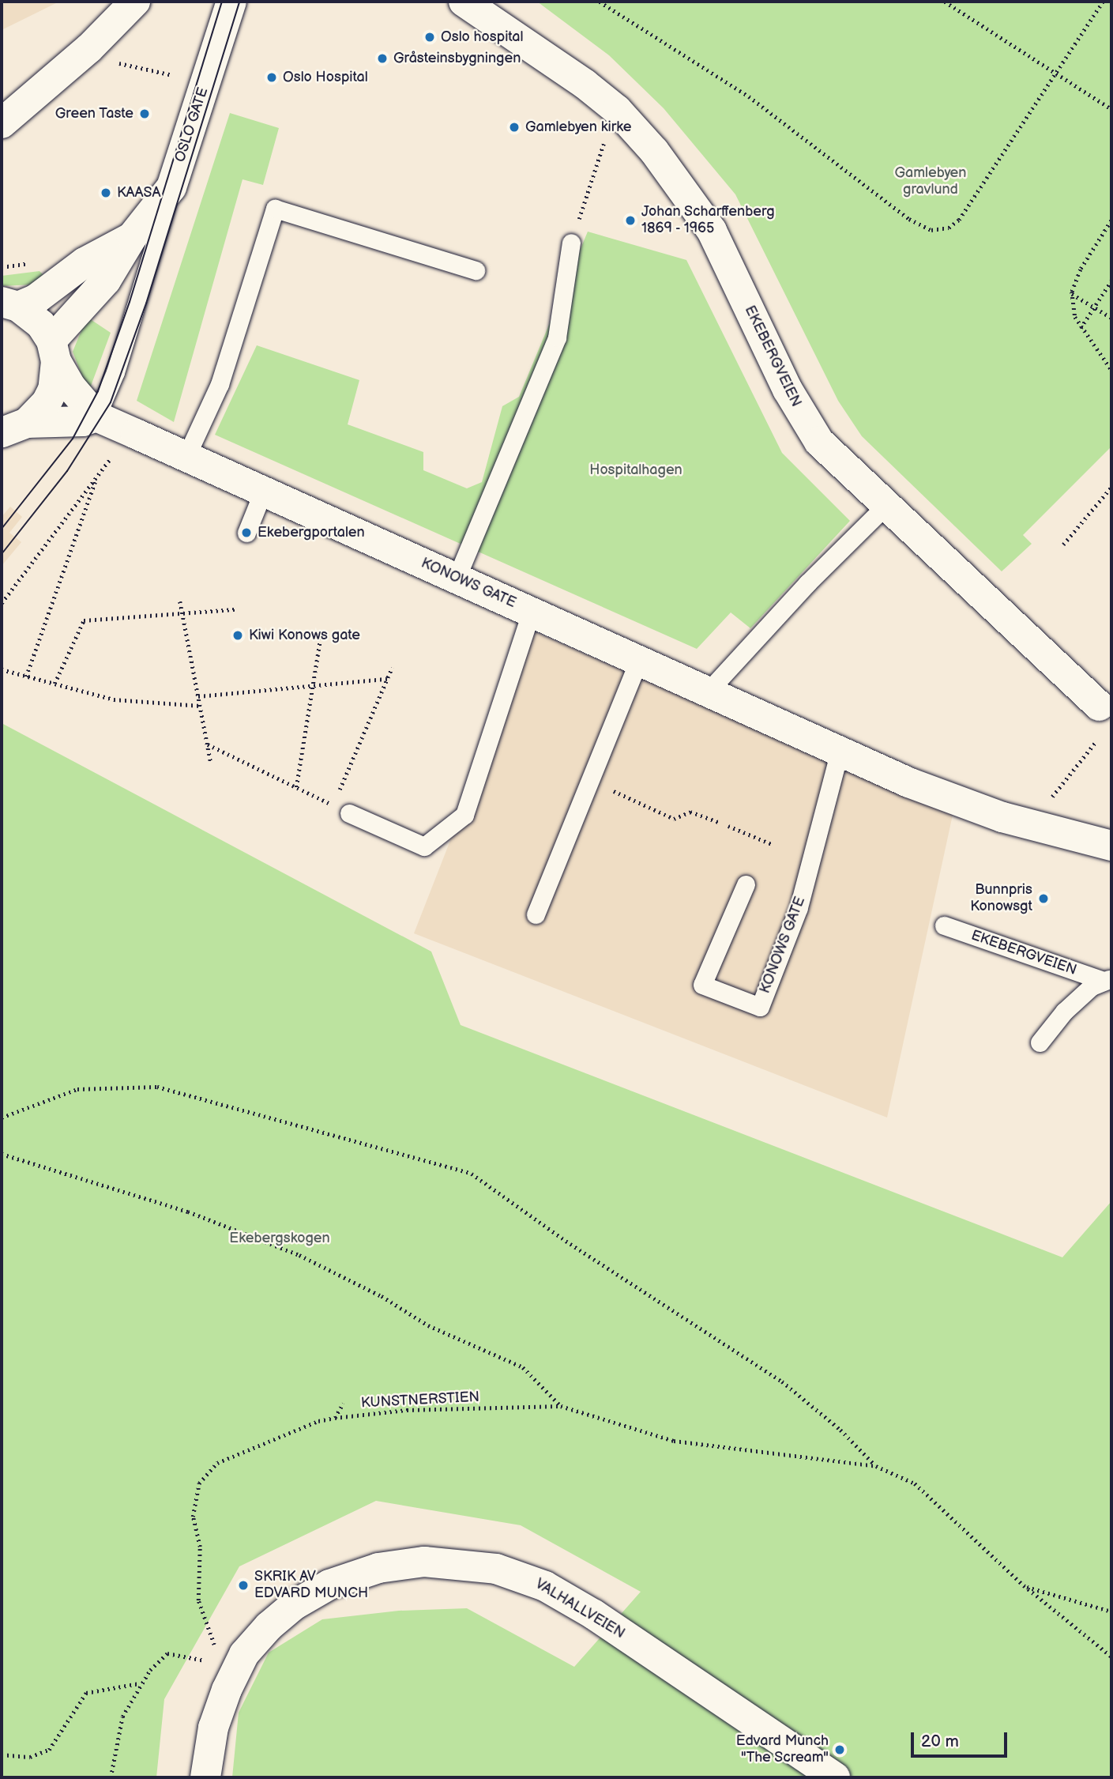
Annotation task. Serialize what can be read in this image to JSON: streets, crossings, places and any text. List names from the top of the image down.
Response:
{
  "streets": {
    "street": [
      "OSLO GATE",
      "EKEBERGVEIEN",
      "KONOWS GATE",
      "VALHALLVEIEN"
    ],
    "path": ["KUNSTNERSTIEN"]
  },
  "crossings": [
    ["OSLO GATE", "KONOWS GATE"]
  ],
  "parks": ["Gamlebyen gravlund", "Hospitalhagen", "Ekebergskogen"],
  "places": [
    "Oslo hospital",
    "Gråsteinsbygningen",
    "Oslo Hospital",
    "Green Taste",
    "Gamlebyen kirke",
    "KAASA",
    "Johan Scharffenberg 1869 - 1965",
    "Ekebergportalen",
    "Kiwi Konows gate",
    "Bunnpris Konowsgt",
    "SKRIK AV EDVARD MUNCH",
    "Edvard Munch \"The Scream\""
  ],
  "scale_bar": "20 m"
}
